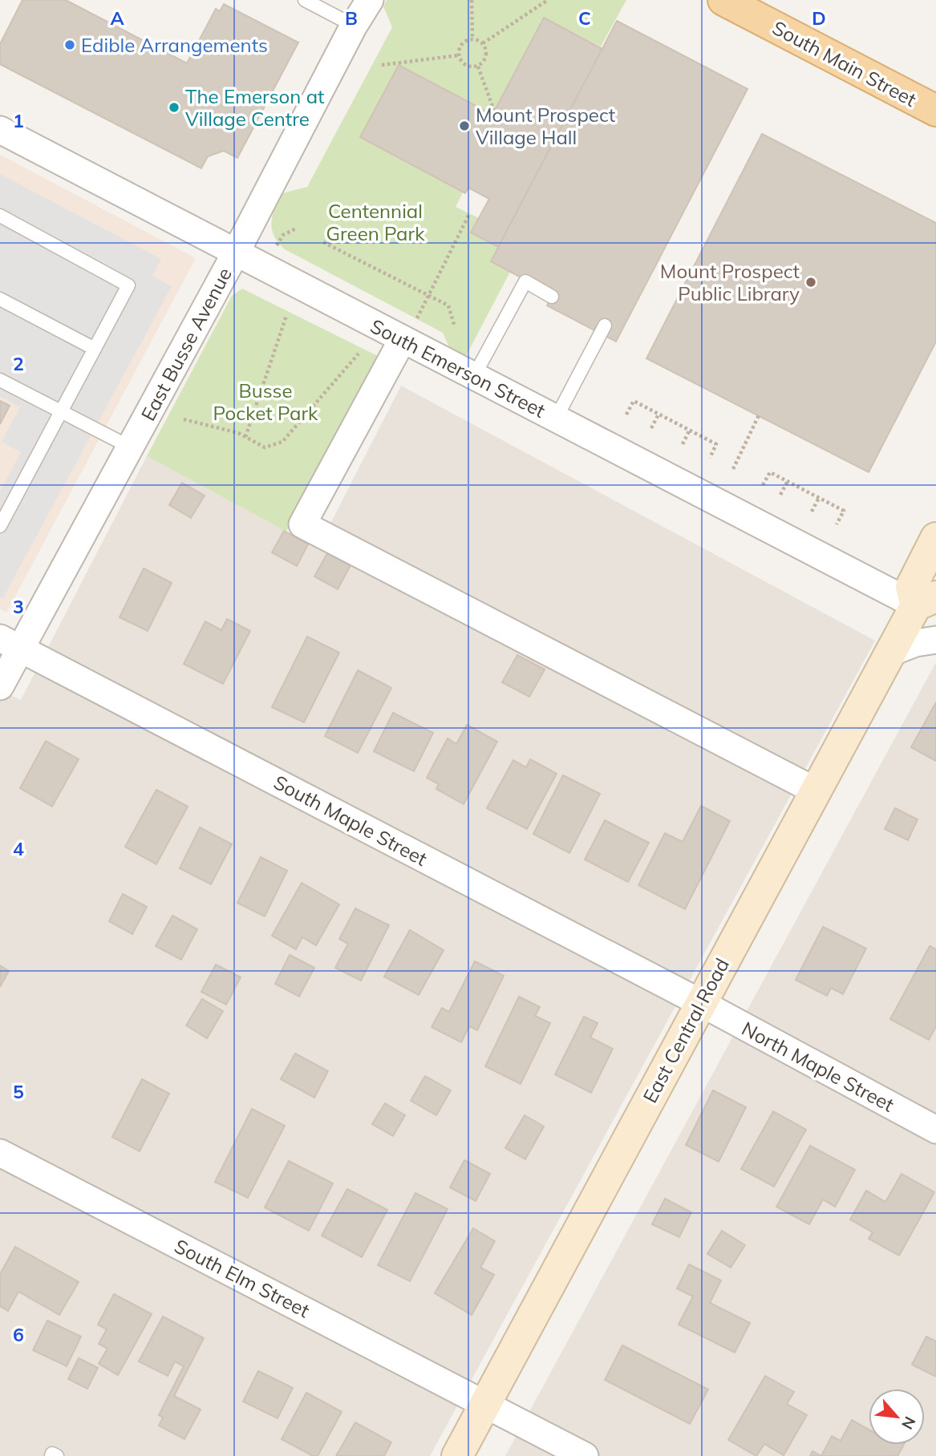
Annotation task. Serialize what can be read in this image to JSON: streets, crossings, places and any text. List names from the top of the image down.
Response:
{
  "streets": {
    "main road": ["South Main Street", "East Central Road"],
    "street": [
      "East Busse Avenue",
      "South Emerson Street",
      "South Maple Street",
      "North Maple Street",
      "South Elm Street"
    ]
  },
  "crossings": [
    ["East Busse Avenue", "South Emerson Street"],
    ["East Busse Avenue", "South Maple Street"],
    ["South Emerson Street", "East Central Road"],
    ["South Maple Street", "East Central Road"],
    ["South Maple Street", "North Maple Street"],
    ["East Central Road", "North Maple Street"],
    ["East Central Road", "South Elm Street"]
  ],
  "parks": ["Centennial Green Park", "Busse Pocket Park"],
  "places": [
    "Edible Arrangements",
    "The Emerson at Village Centre",
    "Mount Prospect Village Hall",
    "Mount Prospect Public Library"
  ],
  "north": "bottom right",
  "grid": {
    "columns": [
      "A",
      "B",
      "C",
      "D"
    ],
    "rows": [
      "1",
      "2",
      "3",
      "4",
      "5",
      "6"
    ]
  }
}
